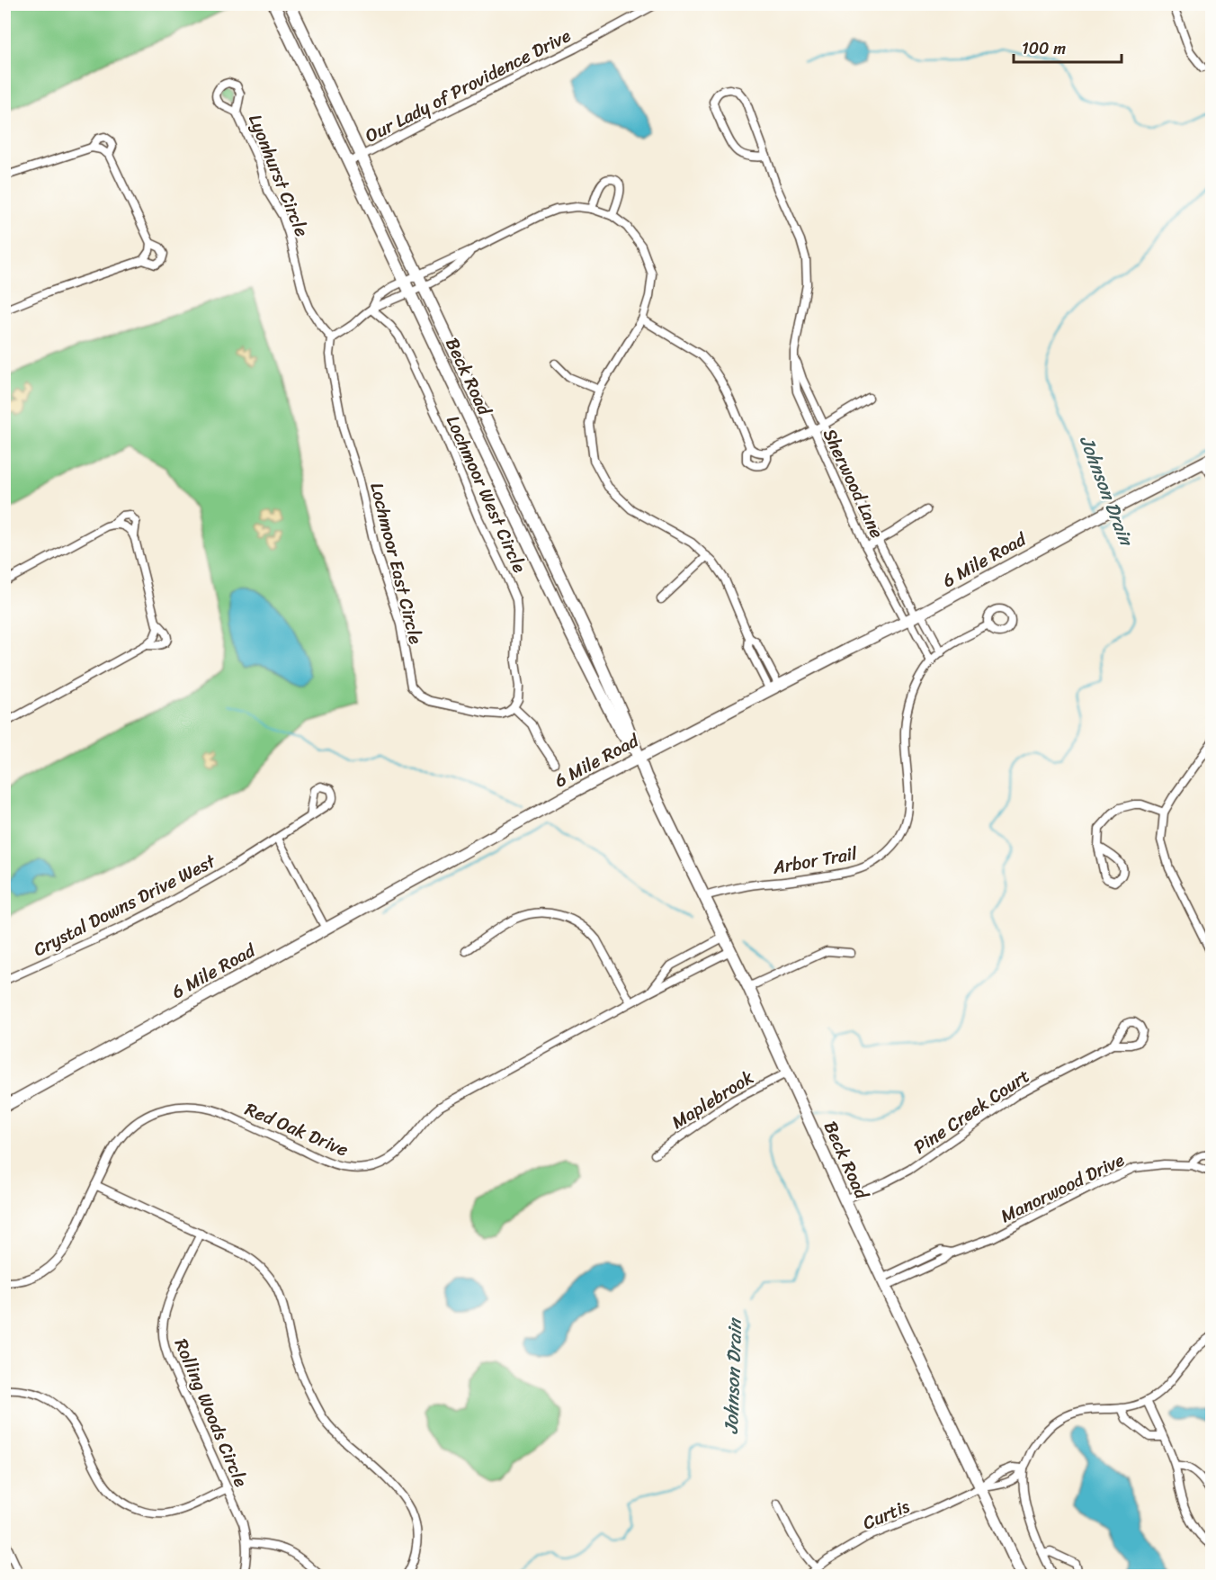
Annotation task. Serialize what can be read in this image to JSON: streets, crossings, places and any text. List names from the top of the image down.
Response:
{
  "streets": {
    "main road": ["Beck Road", "6 Mile Road"],
    "street": [
      "Our Lady of Providence Drive",
      "Lyonhurst Circle",
      "Sherwood Lane",
      "Lochmoor West Circle",
      "Lochmoor East Circle",
      "Arbor Trail",
      "Crystal Downs Drive West",
      "Maplebrook",
      "Pine Creek Court",
      "Red Oak Drive",
      "Manorwood Drive",
      "Rolling Woods Circle",
      "Curtis"
    ]
  },
  "crossings": [
    ["Our Lady of Providence Drive", "Beck Road"],
    ["Lyonhurst Circle", "Lochmoor East Circle"],
    ["Beck Road", "6 Mile Road"],
    ["Beck Road", "Arbor Trail"],
    ["Beck Road", "Maplebrook"],
    ["Beck Road", "Pine Creek Court"],
    ["Beck Road", "Red Oak Drive"],
    ["Beck Road", "Manorwood Drive"],
    ["Beck Road", "Curtis"],
    ["Sherwood Lane", "6 Mile Road"],
    ["Lochmoor West Circle", "Lochmoor East Circle"]
  ],
  "water": ["Johnson Drain"],
  "scale_bar": "100 m"
}
